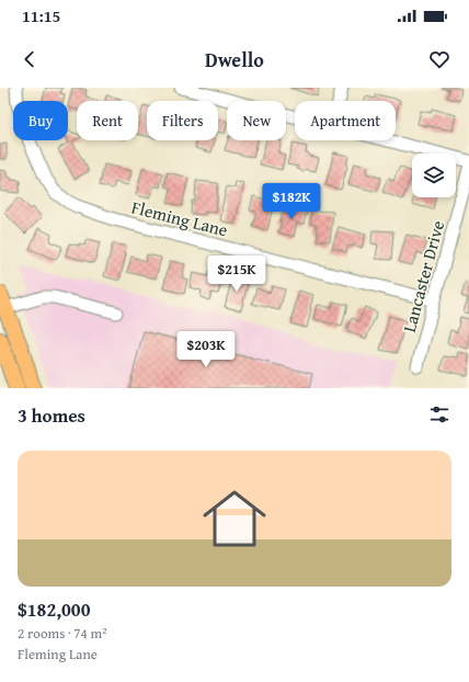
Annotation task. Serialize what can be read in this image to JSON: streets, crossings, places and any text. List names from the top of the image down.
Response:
{
  "streets": {
    "street": ["Fleming Lane", "Lancaster Drive"]
  },
  "crossings": [
    ["Fleming Lane", "Lancaster Drive"]
  ],
  "page": {
    "status": "11:15",
    "header": "Dwello",
    "chip": [
      "Buy",
      "Rent",
      "Filters",
      "New",
      "Apartment"
    ],
    "price": ["$182K", "$215K", "$203K"],
    "heading": "3 homes",
    "list": [
      {
        "name": "$182,000",
        "note": "2 rooms · 74 m² · Fleming Lane"
      }
    ]
  }
}
